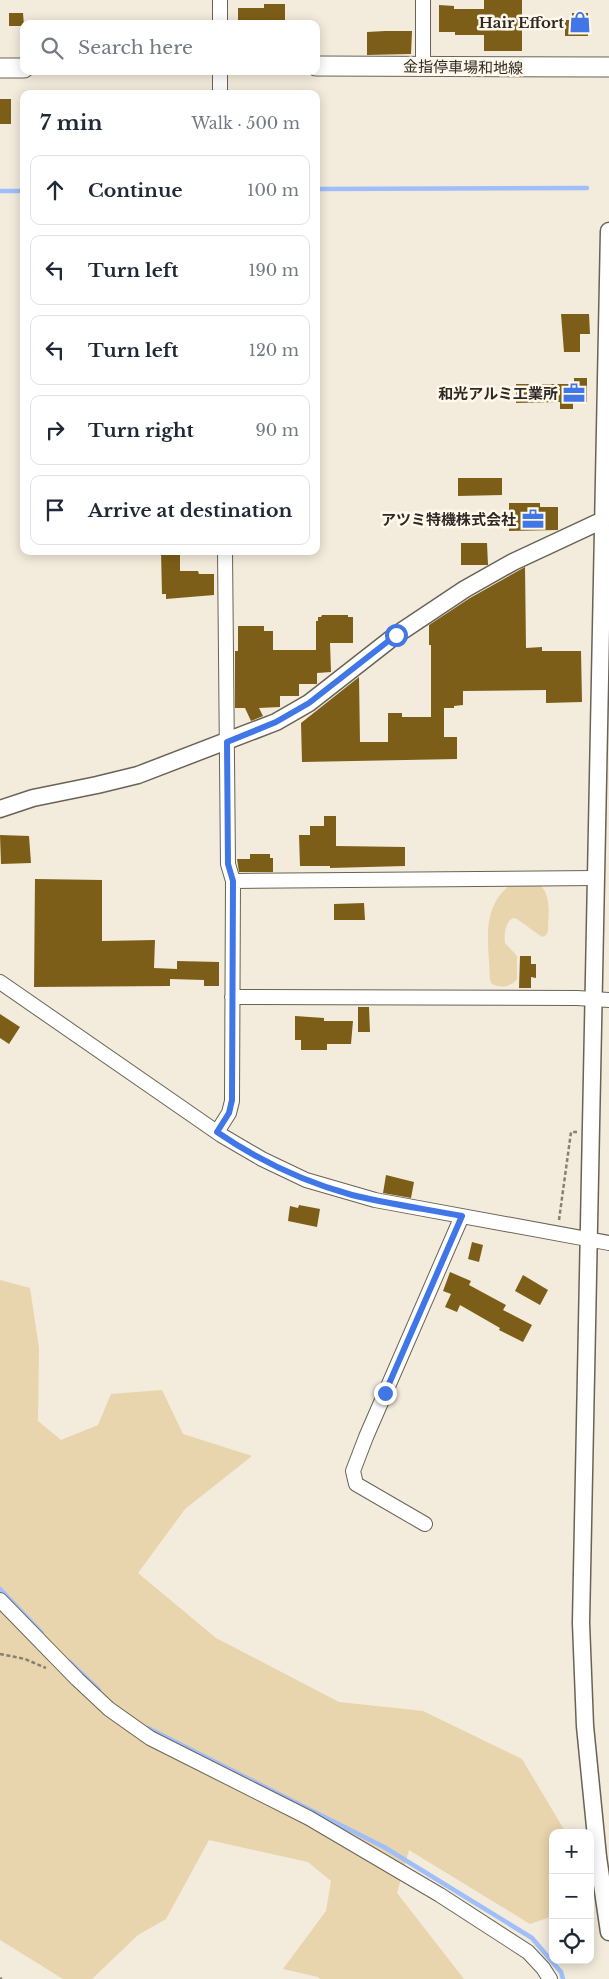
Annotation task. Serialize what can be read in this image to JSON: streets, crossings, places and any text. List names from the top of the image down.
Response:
{
  "streets": {
    "main road": ["金指停車場和地線"]
  },
  "places": {
    "shop": ["Hair Effort"],
    "office": ["和光アルミ工業所", "アツミ特機株式会社"]
  },
  "page": {
    "search": "Search here",
    "heading": ["7 min", "Walk · 500 m"],
    "list": [
      ["Continue", "100 m"],
      ["Turn left", "190 m"],
      ["Turn left", "120 m"],
      ["Turn right", "90 m"],
      "Arrive at destination"
    ],
    "map_buttons": ["+", "−"]
  }
}
